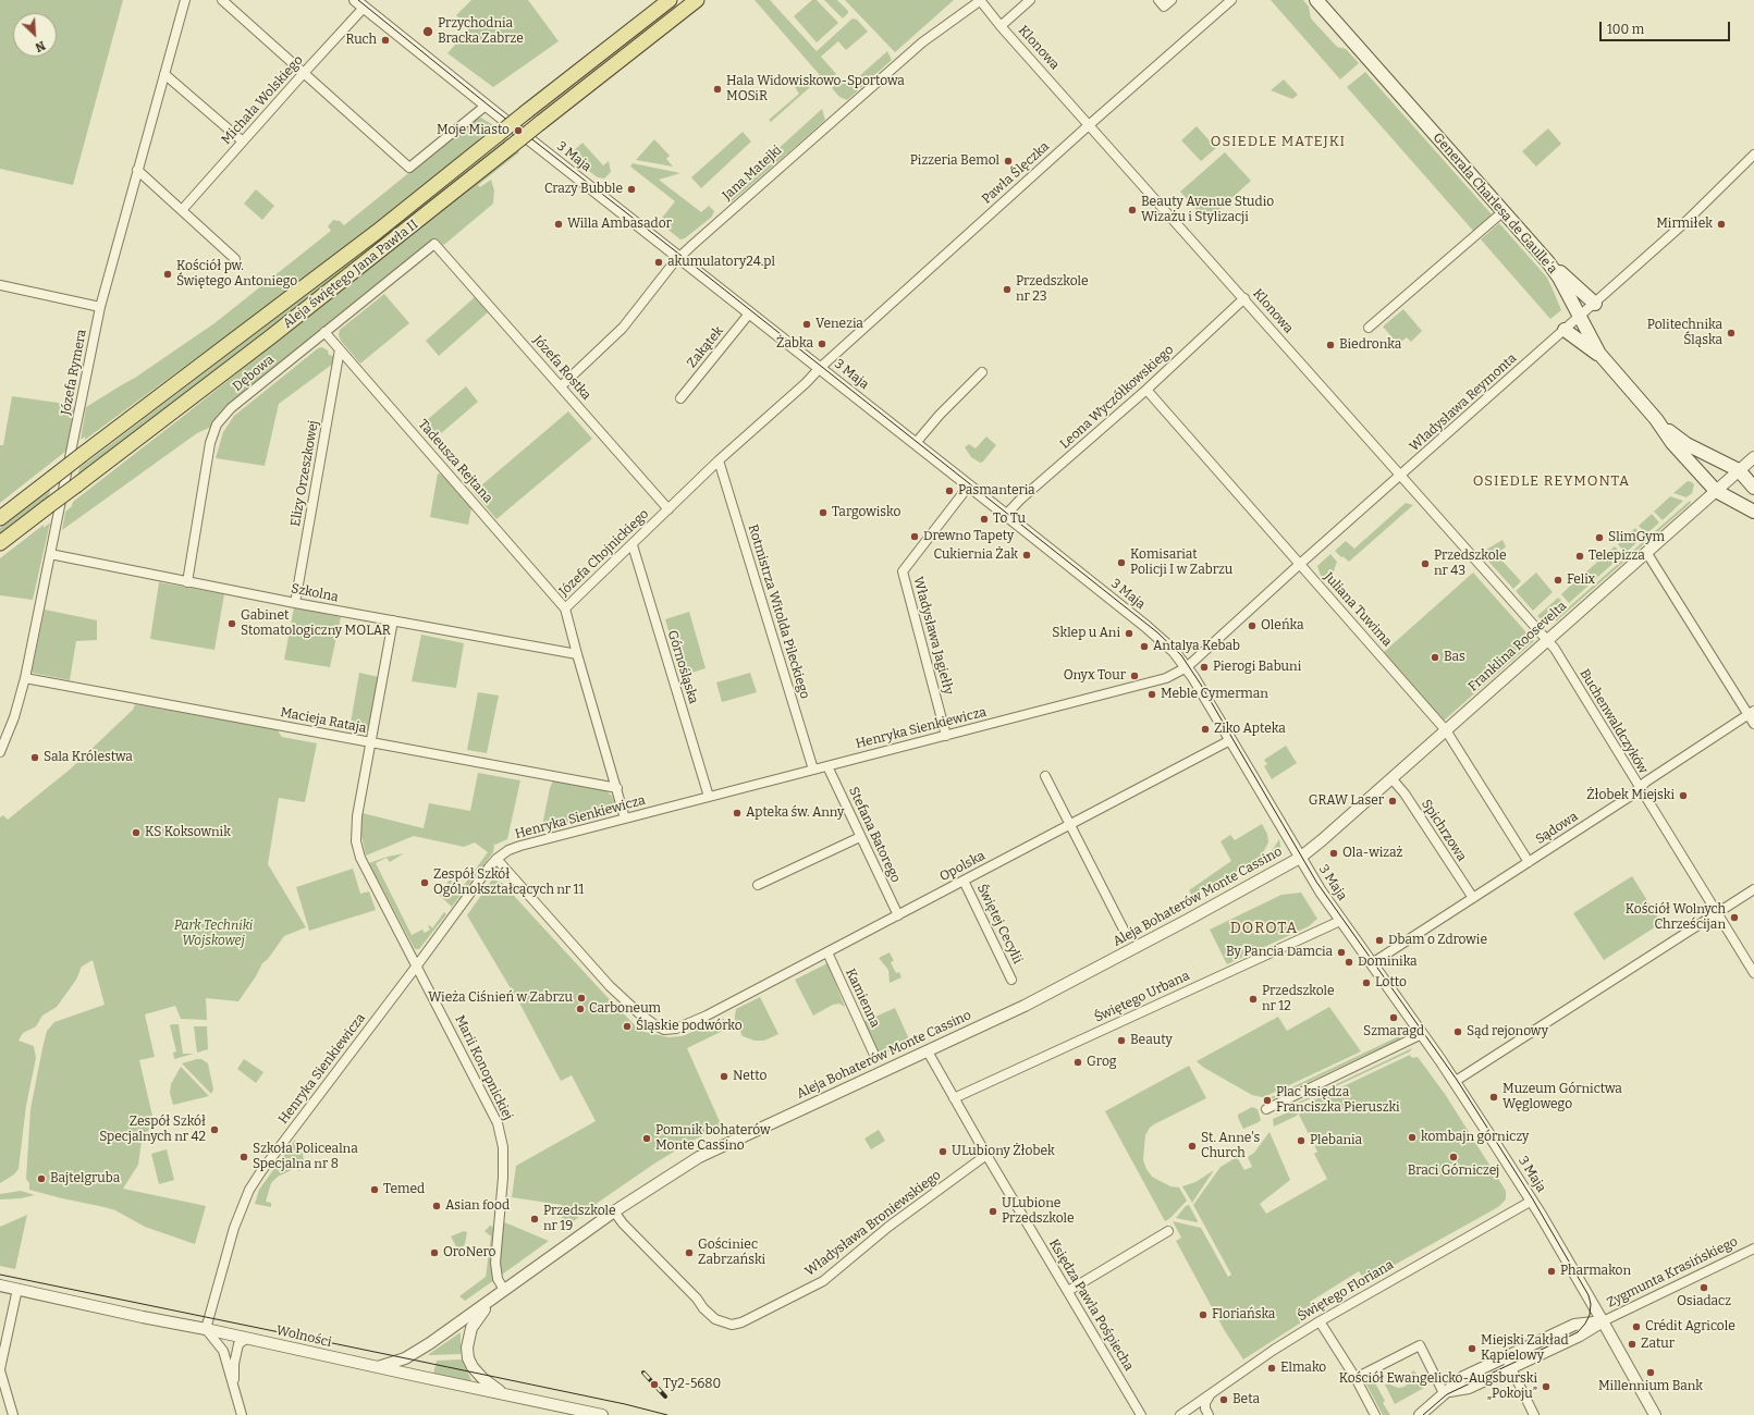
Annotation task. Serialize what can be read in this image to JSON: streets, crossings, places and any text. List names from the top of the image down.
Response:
{
  "streets": {
    "main road": ["Generała Charlesa de Gaulle'a", "Aleja świętego Jana Pawła II"],
    "street": [
      "Klonowa",
      "Michała Wolskiego",
      "3 Maja",
      "Jana Matejki",
      "Pawła Ślęczka",
      "Zakątek",
      "Józefa Rostka",
      "Józefa Rymera",
      "Dębowa",
      "Leona Wyczółkowskiego",
      "Władysława Reymonta",
      "Tadeusza Rejtana",
      "Elizy Orzeszkowej",
      "Józefa Chojnickiego",
      "Szkolna",
      "Juliana Tuwima",
      "Rotmistrza Witolda Pileckiego",
      "Władysława Jagiełły",
      "Franklina Roosevelta",
      "Górnośląska",
      "Macieja Rataja",
      "Buchenwaldczyków",
      "Henryka Sienkiewicza",
      "Sądowa",
      "Spichrzowa",
      "Stefana Batorego",
      "Opolska",
      "Aleja Bohaterów Monte Cassino",
      "Świętej Cecylii",
      "Świętego Urbana",
      "Kamienna",
      "Marii Konopnickiej",
      "Władysława Broniewskiego",
      "Zygmunta Krasińskiego",
      "Świętego Floriana",
      "Księdza Pawła Pośpiecha",
      "Wolności"
    ]
  },
  "crossings": [
    ["Klonowa", "Jana Matejki"],
    ["Klonowa", "Pawła Ślęczka"],
    ["Klonowa", "Leona Wyczółkowskiego"],
    ["Klonowa", "Władysława Reymonta"],
    ["Klonowa", "Franklina Roosevelta"],
    ["Klonowa", "Buchenwaldczyków"],
    ["Michała Wolskiego", "3 Maja"],
    ["3 Maja", "Jana Matejki"],
    ["3 Maja", "Pawła Ślęczka"],
    ["3 Maja", "Zakątek"],
    ["3 Maja", "Leona Wyczółkowskiego"],
    ["3 Maja", "Władysława Reymonta"],
    ["3 Maja", "Józefa Chojnickiego"],
    ["3 Maja", "Władysława Jagiełły"],
    ["3 Maja", "Franklina Roosevelta"],
    ["3 Maja", "Henryka Sienkiewicza"],
    ["3 Maja", "Sądowa"],
    ["3 Maja", "Opolska"],
    ["3 Maja", "Aleja Bohaterów Monte Cassino"],
    ["3 Maja", "Świętego Urbana"],
    ["3 Maja", "Zygmunta Krasińskiego"],
    ["3 Maja", "Świętego Floriana"],
    ["Jana Matejki", "Józefa Rostka"],
    ["Pawła Ślęczka", "Józefa Chojnickiego"],
    ["Generała Charlesa de Gaulle'a", "Władysława Reymonta"],
    ["Generała Charlesa de Gaulle'a", "Franklina Roosevelta"],
    ["Józefa Rostka", "Dębowa"],
    ["Józefa Rostka", "Józefa Chojnickiego"],
    ["Józefa Rymera", "Szkolna"],
    ["Józefa Rymera", "Macieja Rataja"],
    ["Dębowa", "Tadeusza Rejtana"],
    ["Dębowa", "Szkolna"],
    ["Leona Wyczółkowskiego", "Juliana Tuwima"],
    ["Władysława Reymonta", "Juliana Tuwima"],
    ["Władysława Reymonta", "Henryka Sienkiewicza"],
    ["Tadeusza Rejtana", "Elizy Orzeszkowej"],
    ["Tadeusza Rejtana", "Józefa Chojnickiego"],
    ["Elizy Orzeszkowej", "Szkolna"],
    ["Józefa Chojnickiego", "Szkolna"],
    ["Józefa Chojnickiego", "Rotmistrza Witolda Pileckiego"],
    ["Józefa Chojnickiego", "Górnośląska"],
    ["Józefa Chojnickiego", "Macieja Rataja"],
    ["Józefa Chojnickiego", "Henryka Sienkiewicza"],
    ["Szkolna", "Marii Konopnickiej"],
    ["Juliana Tuwima", "Franklina Roosevelta"],
    ["Juliana Tuwima", "Sądowa"],
    ["Rotmistrza Witolda Pileckiego", "Henryka Sienkiewicza"],
    ["Władysława Jagiełły", "Henryka Sienkiewicza"],
    ["Franklina Roosevelta", "Buchenwaldczyków"],
    ["Franklina Roosevelta", "Spichrzowa"],
    ["Franklina Roosevelta", "Aleja Bohaterów Monte Cassino"],
    ["Górnośląska", "Henryka Sienkiewicza"],
    ["Macieja Rataja", "Marii Konopnickiej"],
    ["Buchenwaldczyków", "Sądowa"],
    ["Henryka Sienkiewicza", "Stefana Batorego"],
    ["Henryka Sienkiewicza", "Opolska"],
    ["Henryka Sienkiewicza", "Marii Konopnickiej"],
    ["Henryka Sienkiewicza", "Wolności"],
    ["Sądowa", "Spichrzowa"],
    ["Stefana Batorego", "Opolska"],
    ["Opolska", "Świętej Cecylii"],
    ["Opolska", "Kamienna"],
    ["Aleja Bohaterów Monte Cassino", "Marii Konopnickiej"],
    ["Aleja Bohaterów Monte Cassino", "Władysława Broniewskiego"],
    ["Aleja Bohaterów Monte Cassino", "Księdza Pawła Pośpiecha"],
    ["Aleja Bohaterów Monte Cassino", "Wolności"],
    ["Świętego Urbana", "Księdza Pawła Pośpiecha"],
    ["Władysława Broniewskiego", "Księdza Pawła Pośpiecha"]
  ],
  "districts": ["OSIEDLE MATEJKI", "OSIEDLE REYMONTA", "DOROTA"],
  "parks": ["Park Techniki Wojskowej"],
  "places": [
    "Przychodnia Bracka Zabrze",
    "Ruch",
    "Hala Widowiskowo-Sportowa MOSiR",
    "Moje Miasto",
    "Pizzeria Bemol",
    "Crazy Bubble",
    "Beauty Avenue Studio Wizażu i Stylizacji",
    "Willa Ambasador",
    "Mirmiłek",
    "akumulatory24.pl",
    "Kościół pw. Świętego Antoniego",
    "Przedszkole nr 23",
    "Venezia",
    "Politechnika Śląska",
    "Żabka",
    "Biedronka",
    "Pasmanteria",
    "Targowisko",
    "To Tu",
    "Drewno Tapety",
    "SlimGym",
    "Cukiernia Żak",
    "Telepizza",
    "Komisariat Policji I w Zabrzu",
    "Przedszkole nr 43",
    "Felix",
    "Gabinet Stomatologiczny MOLAR",
    "Oleńka",
    "Sklep u Ani",
    "Antalya Kebab",
    "Bas",
    "Pierogi Babuni",
    "Onyx Tour",
    "Meble Cymerman",
    "Ziko Apteka",
    "Sala Królestwa",
    "Żłobek Miejski",
    "GRAW Laser",
    "Apteka św. Anny",
    "KS Koksownik",
    "Ola-wizaż",
    "Zespół Szkół Ogólnokształcących nr 11",
    "Kościół Wolnych Chrześcijan",
    "Dbam o Zdrowie",
    "By Pancia Damcia",
    "Dominika",
    "Lotto",
    "Wieża Ciśnień w Zabrzu",
    "Przedszkole nr 12",
    "Carboneum",
    "Szmaragd",
    "Śląskie podwórko",
    "Sąd rejonowy",
    "Beauty",
    "Grog",
    "Netto",
    "Muzeum Górnictwa Węglowego",
    "Plac księdza Franciszka Pieruszki",
    "Zespół Szkół Specjalnych nr 42",
    "kombajn górniczy",
    "Pomnik bohaterów Monte Cassino",
    "Plebania",
    "St. Anne's Church",
    "ULubiony Żłobek",
    "Szkoła Policealna Specjalna nr 8",
    "Braci Górniczej",
    "Bajtelgruba",
    "Temed",
    "Asian food",
    "ULubione Przedszkole",
    "Przedszkole nr 19",
    "OroNero",
    "Gościniec Zabrzański",
    "Pharmakon",
    "Osiadacz",
    "Floriańska",
    "Crédit Agricole",
    "Zatur",
    "Miejski Zakład Kąpielowy",
    "Elmako",
    "Millennium Bank",
    "Ty2-5680",
    "Kościół Ewangelicko-Augsburski „Pokoju”",
    "Beta"
  ],
  "scale_bar": "100 m",
  "north": "bottom right"
}
